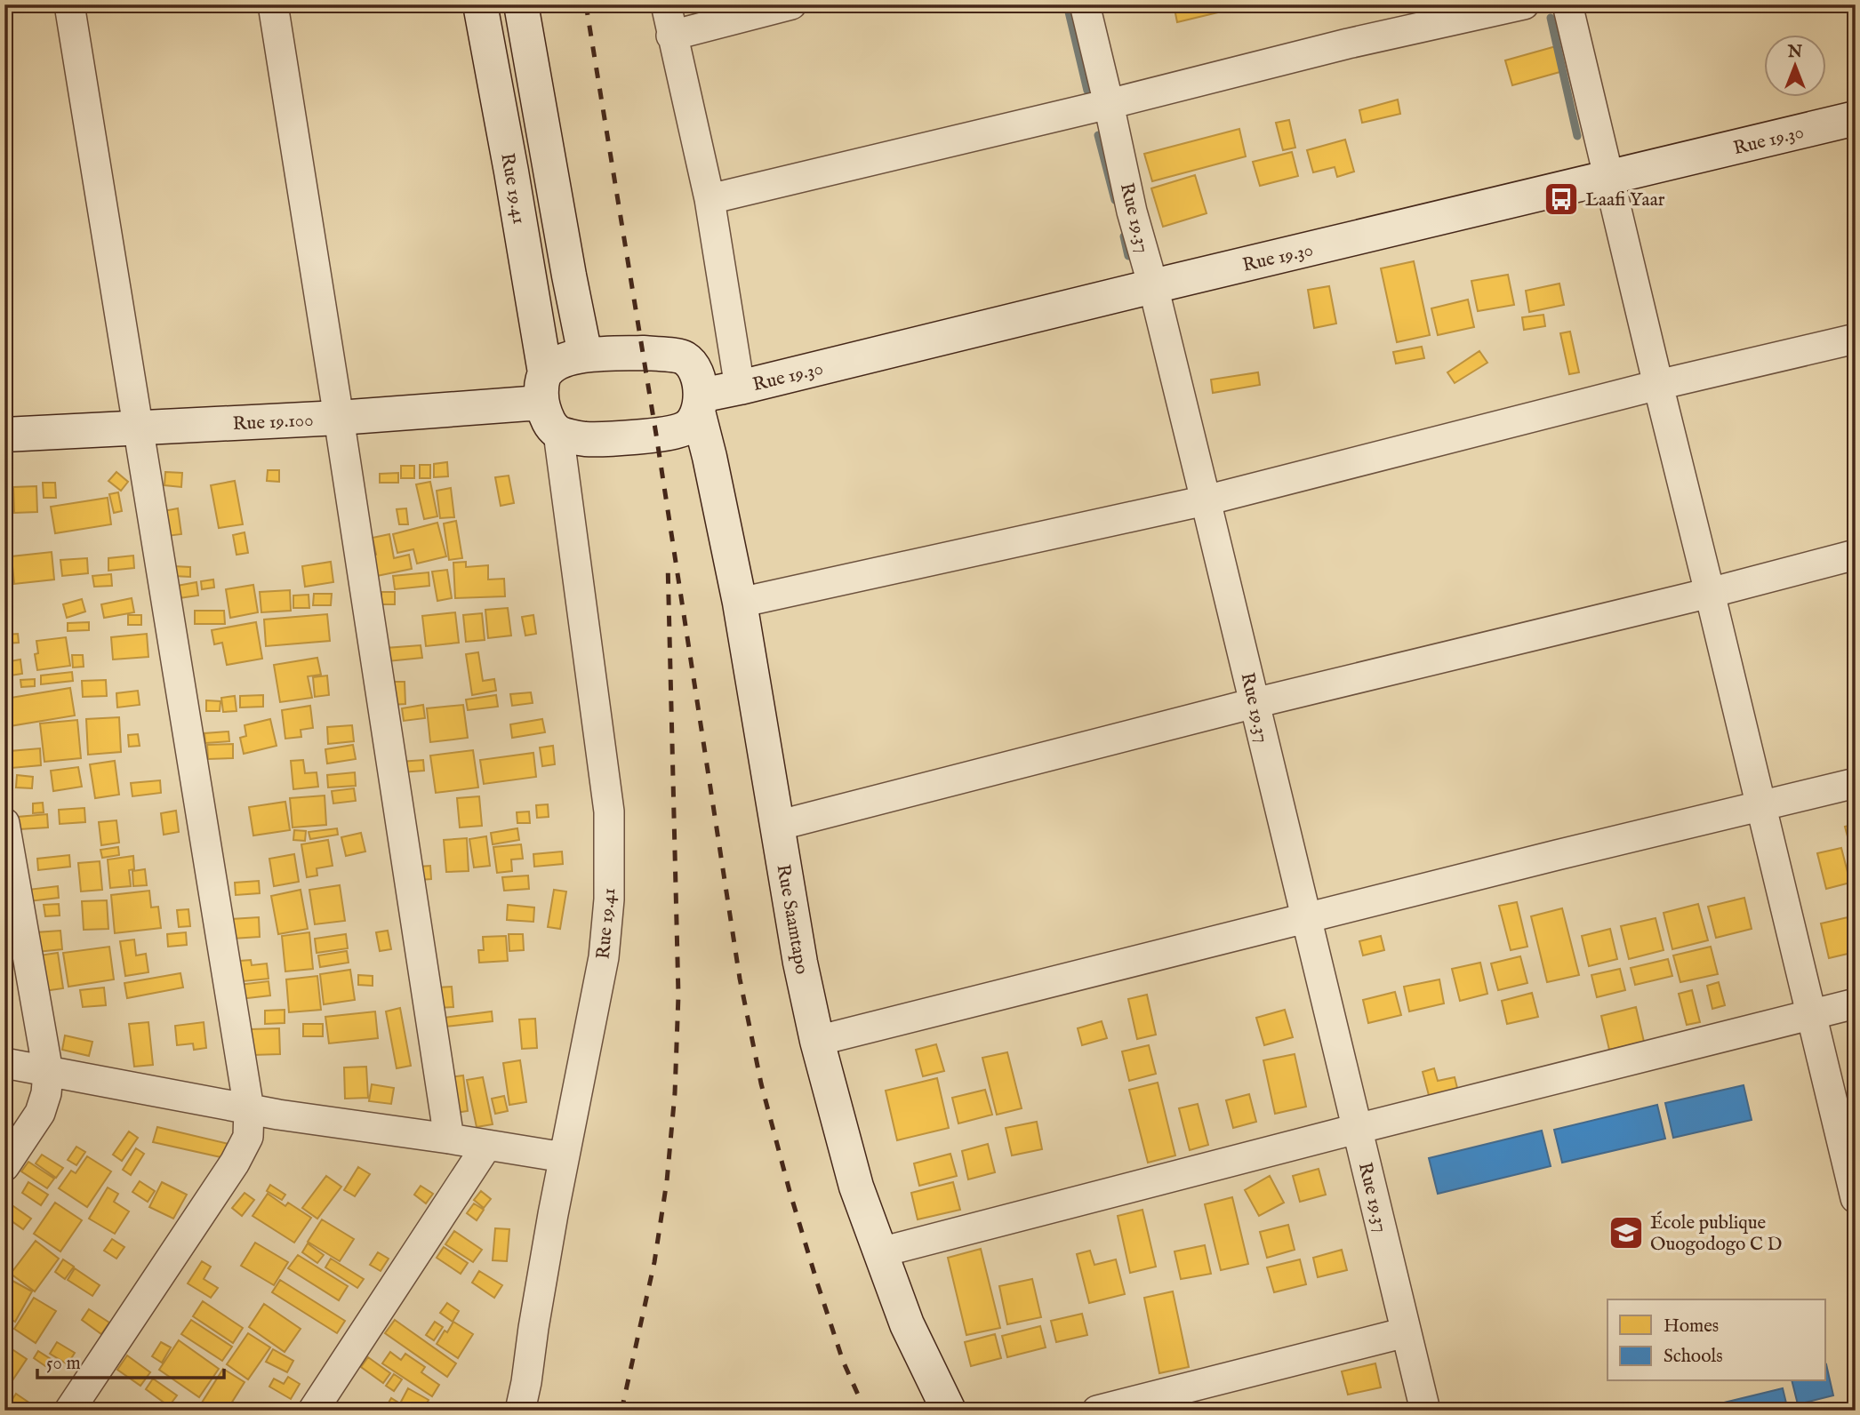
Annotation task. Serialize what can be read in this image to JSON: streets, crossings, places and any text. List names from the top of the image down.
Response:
{
  "streets": {
    "main road": [
      "Rue 19.30",
      "Rue 19.41",
      "Rue 19.100",
      "Rue Saamtapo"
    ],
    "street": ["Rue 19.37"]
  },
  "crossings": [
    ["Rue 19.30", "Rue 19.37"],
    ["Rue 19.30", "Rue Saamtapo"],
    ["Rue 19.41", "Rue 19.100"],
    ["Rue 19.41", "Rue Saamtapo"],
    ["Rue 19.100", "Rue Saamtapo"]
  ],
  "places": {
    "bus stop": ["Laafi Yaar"],
    "school or university": ["École publique Ouogodogo C D"]
  },
  "legend": ["Homes", "Schools"],
  "scale_bar": "50 m",
  "north": "top"
}
